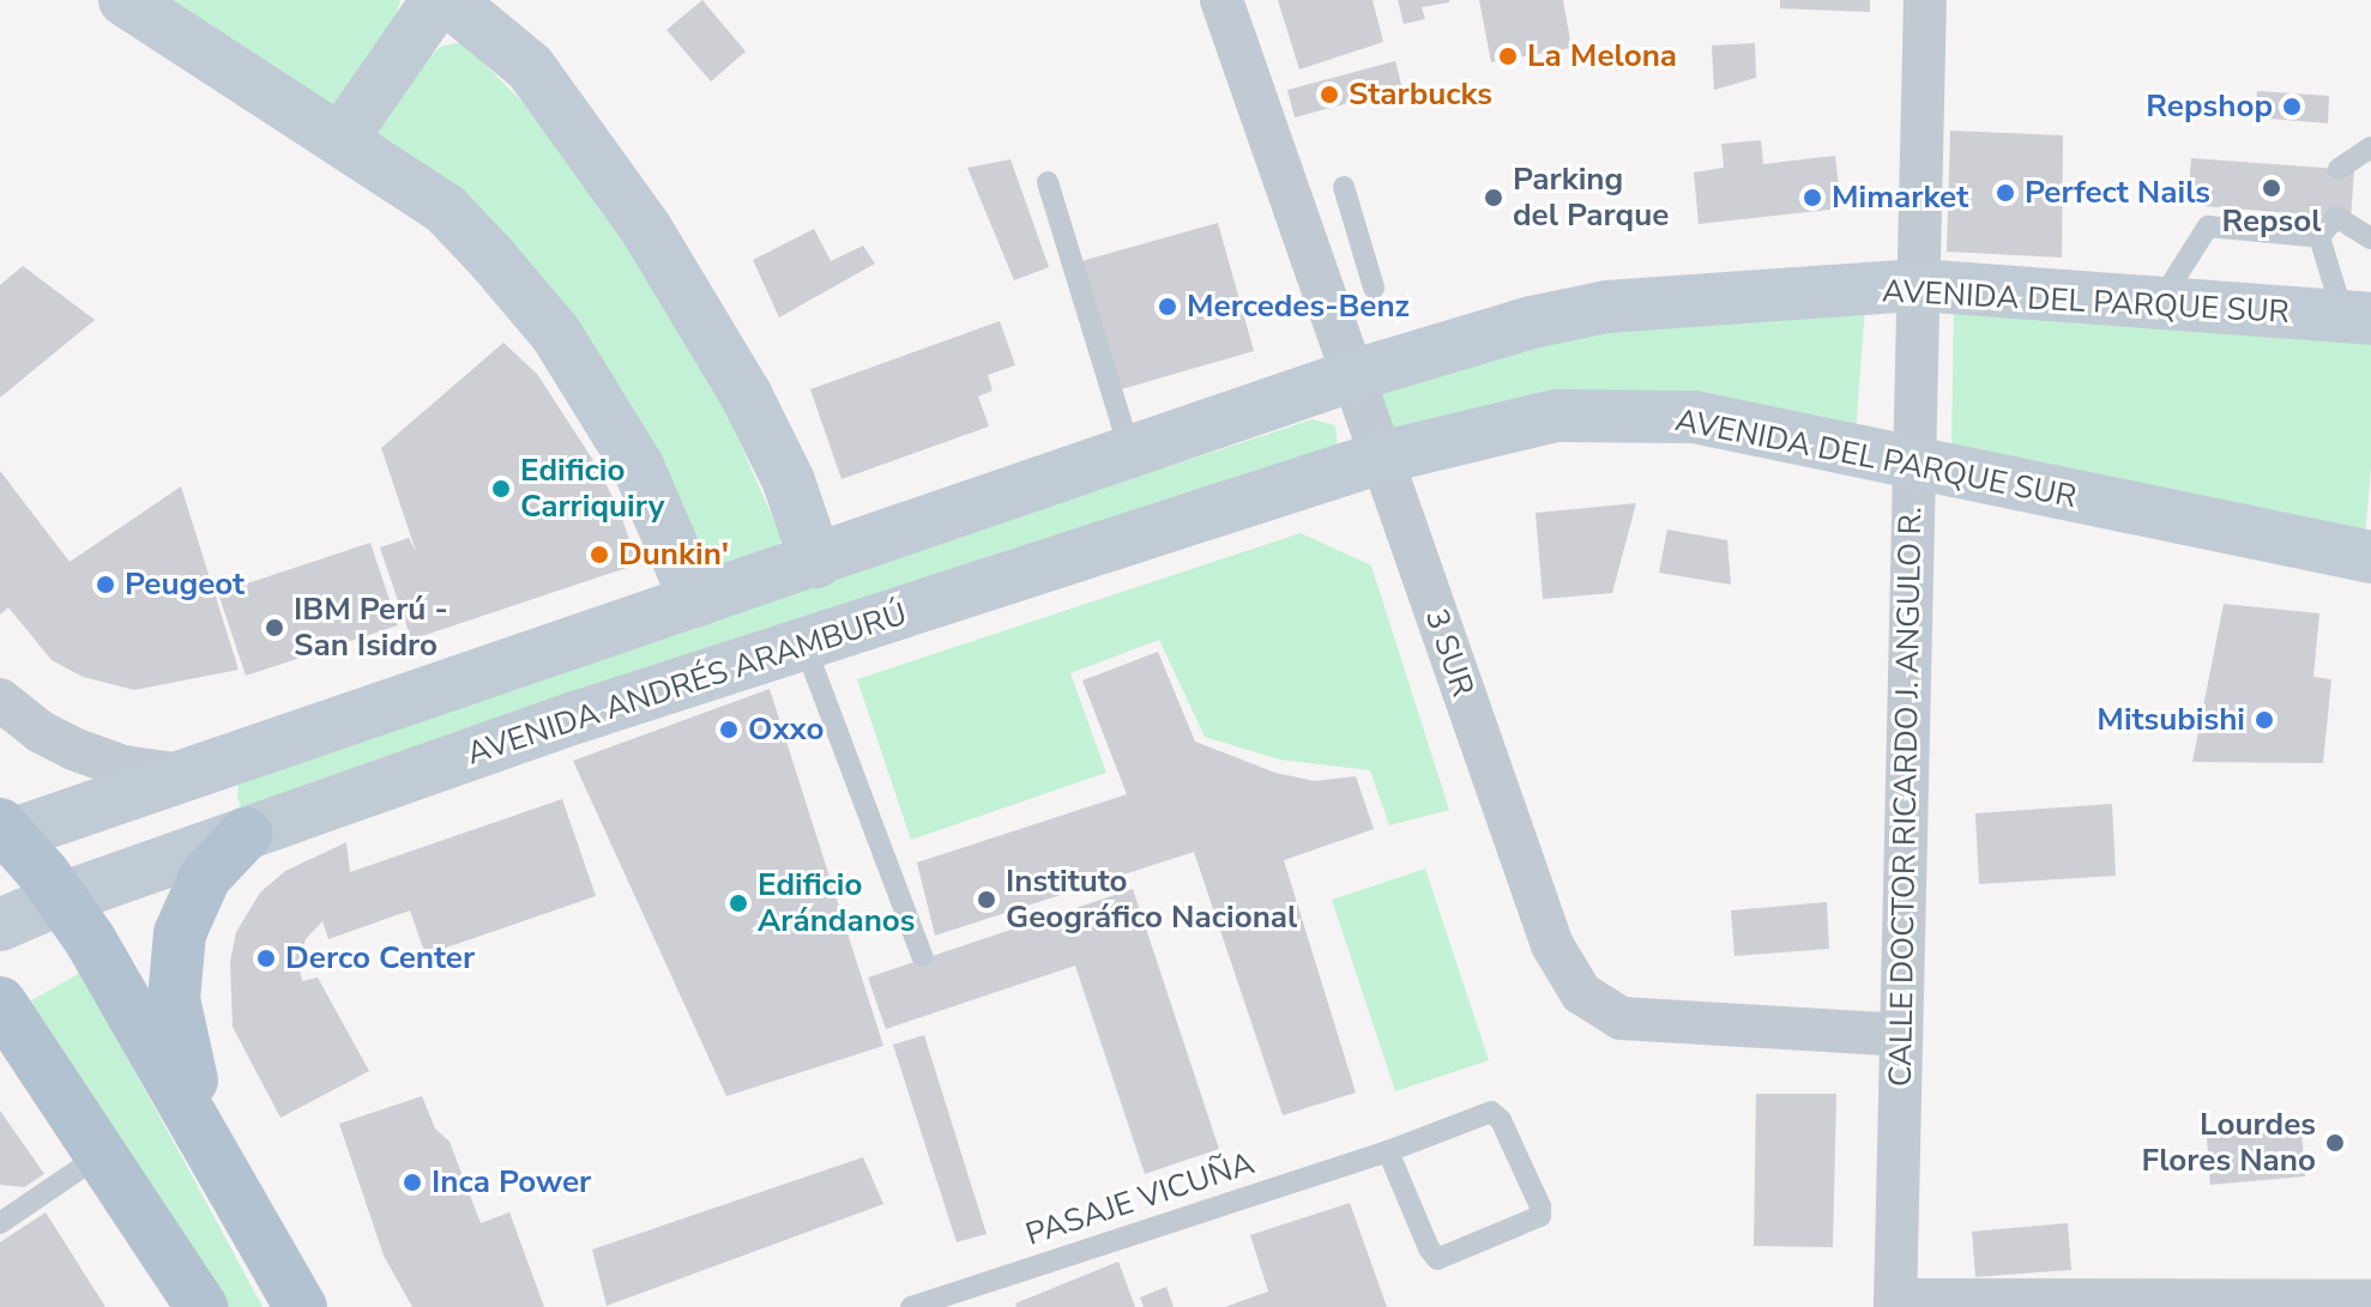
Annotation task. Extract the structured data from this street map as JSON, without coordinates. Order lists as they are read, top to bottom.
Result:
{
  "streets": {
    "main road": ["AVENIDA DEL PARQUE SUR", "AVENIDA ANDRÉS ARAMBURÚ"],
    "street": ["3 SUR", "CALLE DOCTOR RICARDO J. ANGULO R."],
    "lane": ["PASAJE VICUÑA"]
  },
  "crossings": [
    ["AVENIDA DEL PARQUE SUR", "3 SUR"],
    ["AVENIDA DEL PARQUE SUR", "AVENIDA ANDRÉS ARAMBURÚ"],
    ["AVENIDA DEL PARQUE SUR", "CALLE DOCTOR RICARDO J. ANGULO R."],
    ["3 SUR", "AVENIDA ANDRÉS ARAMBURÚ"],
    ["3 SUR", "CALLE DOCTOR RICARDO J. ANGULO R."]
  ],
  "places": [
    "La Melona",
    "Starbucks",
    "Repshop",
    "Repsol",
    "Perfect Nails",
    "Parking del Parque",
    "Mimarket",
    "Mercedes-Benz",
    "Edificio Carriquiry",
    "Dunkin'",
    "Peugeot",
    "IBM Perú - San Isidro",
    "Mitsubishi",
    "Oxxo",
    "Instituto Geográfico Nacional",
    "Edificio Arándanos",
    "Derco Center",
    "Lourdes Flores Nano",
    "Inca Power"
  ]
}
